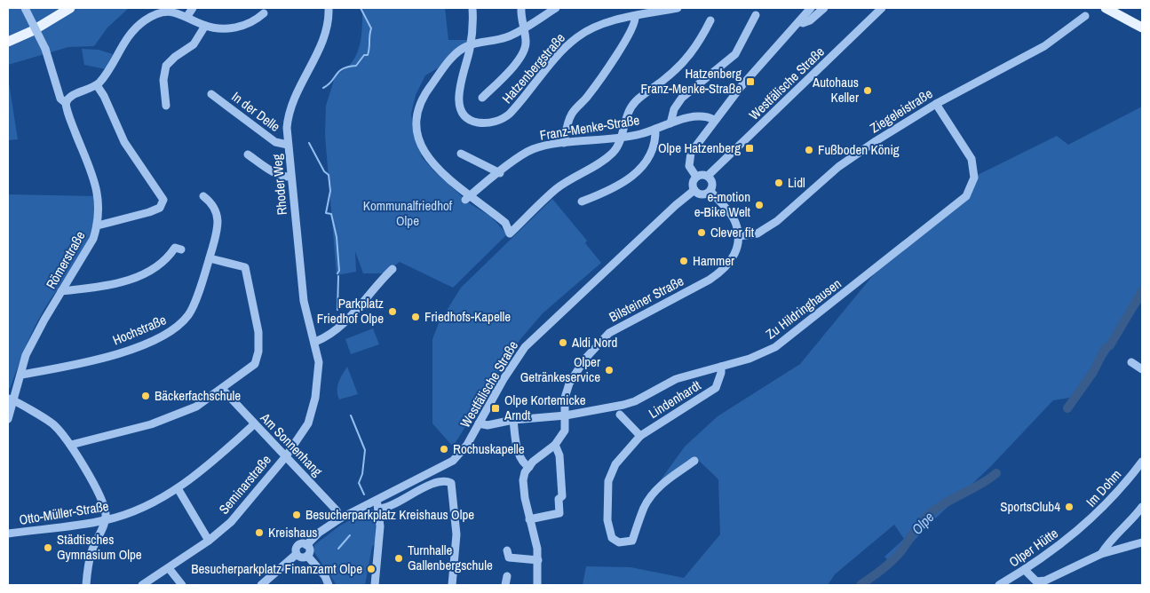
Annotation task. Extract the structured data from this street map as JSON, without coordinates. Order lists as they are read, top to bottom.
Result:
{
  "streets": {
    "street": [
      "Hatzenbergstraße",
      "Westfälische Straße",
      "Ziegeleistraße",
      "In der Delle",
      "Franz-Menke-Straße",
      "Rhoder Weg",
      "Römerstraße",
      "Bilsteiner Straße",
      "Zu Hildringhausen",
      "Hochstraße",
      "Lindenhardt",
      "Am Sonnenhang",
      "Seminarstraße",
      "Im Dohm",
      "Otto-Müller-Straße",
      "Olper Hütte"
    ]
  },
  "crossings": [
    ["Westfälische Straße", "Zu Hildringhausen"],
    ["Westfälische Straße", "Am Sonnenhang"],
    ["Ziegeleistraße", "Bilsteiner Straße"],
    ["Ziegeleistraße", "Zu Hildringhausen"],
    ["In der Delle", "Rhoder Weg"],
    ["Rhoder Weg", "Seminarstraße"],
    ["Römerstraße", "Hochstraße"],
    ["Bilsteiner Straße", "Zu Hildringhausen"],
    ["Zu Hildringhausen", "Lindenhardt"],
    ["Am Sonnenhang", "Seminarstraße"],
    ["Am Sonnenhang", "Otto-Müller-Straße"],
    ["Im Dohm", "Olper Hütte"]
  ],
  "water": ["Olpe"],
  "parks": ["Kommunalfriedhof Olpe"],
  "places": {
    "transit": ["Hatzenberg Franz-Menke-Straße", "Olpe Hatzenberg", "Olpe Kortemicke Arndt"],
    "other": [
      "Autohaus Keller",
      "Fußboden König",
      "Lidl",
      "e-motion e-Bike Welt",
      "Clever fit",
      "Hammer",
      "Parkplatz Friedhof Olpe",
      "Friedhofs-Kapelle",
      "Aldi Nord",
      "Olper Getränkeservice",
      "Bäckerfachschule",
      "Rochuskapelle",
      "SportsClub4",
      "Besucherparkplatz Kreishaus Olpe",
      "Kreishaus",
      "Städtisches Gymnasium Olpe",
      "Turnhalle Gallenbergschule",
      "Besucherparkplatz Finanzamt Olpe"
    ]
  }
}
